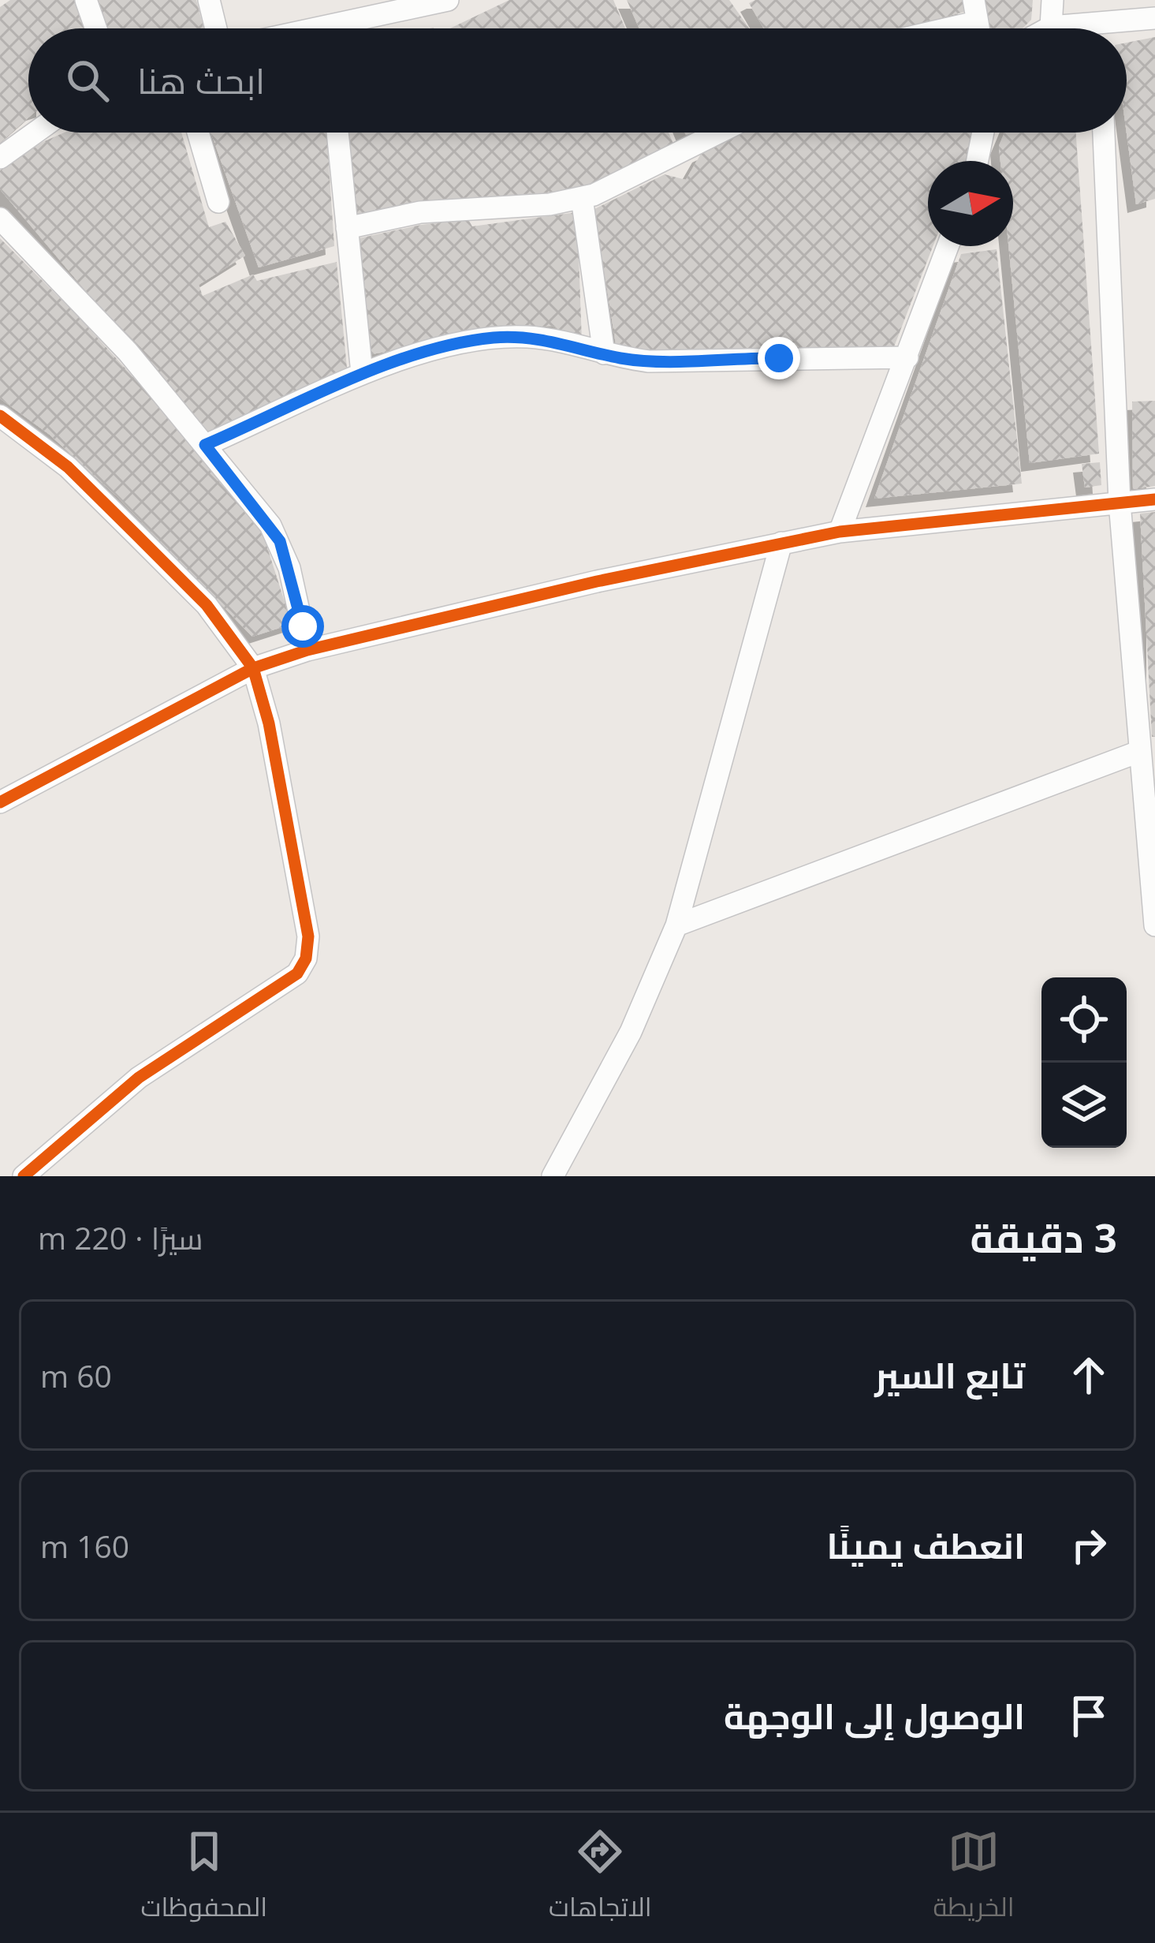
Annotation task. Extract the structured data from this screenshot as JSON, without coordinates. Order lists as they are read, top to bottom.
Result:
{
  "north": "right",
  "page": {
    "search": "ابحث هنا",
    "heading": ["3 دقيقة", "سيرًا · 220 m"],
    "list": [
      ["تابع السير", "60 m"],
      ["انعطف يمينًا", "160 m"],
      "الوصول إلى الوجهة"
    ],
    "nav": ["الخريطة", "الاتجاهات", "المحفوظات"]
  }
}
